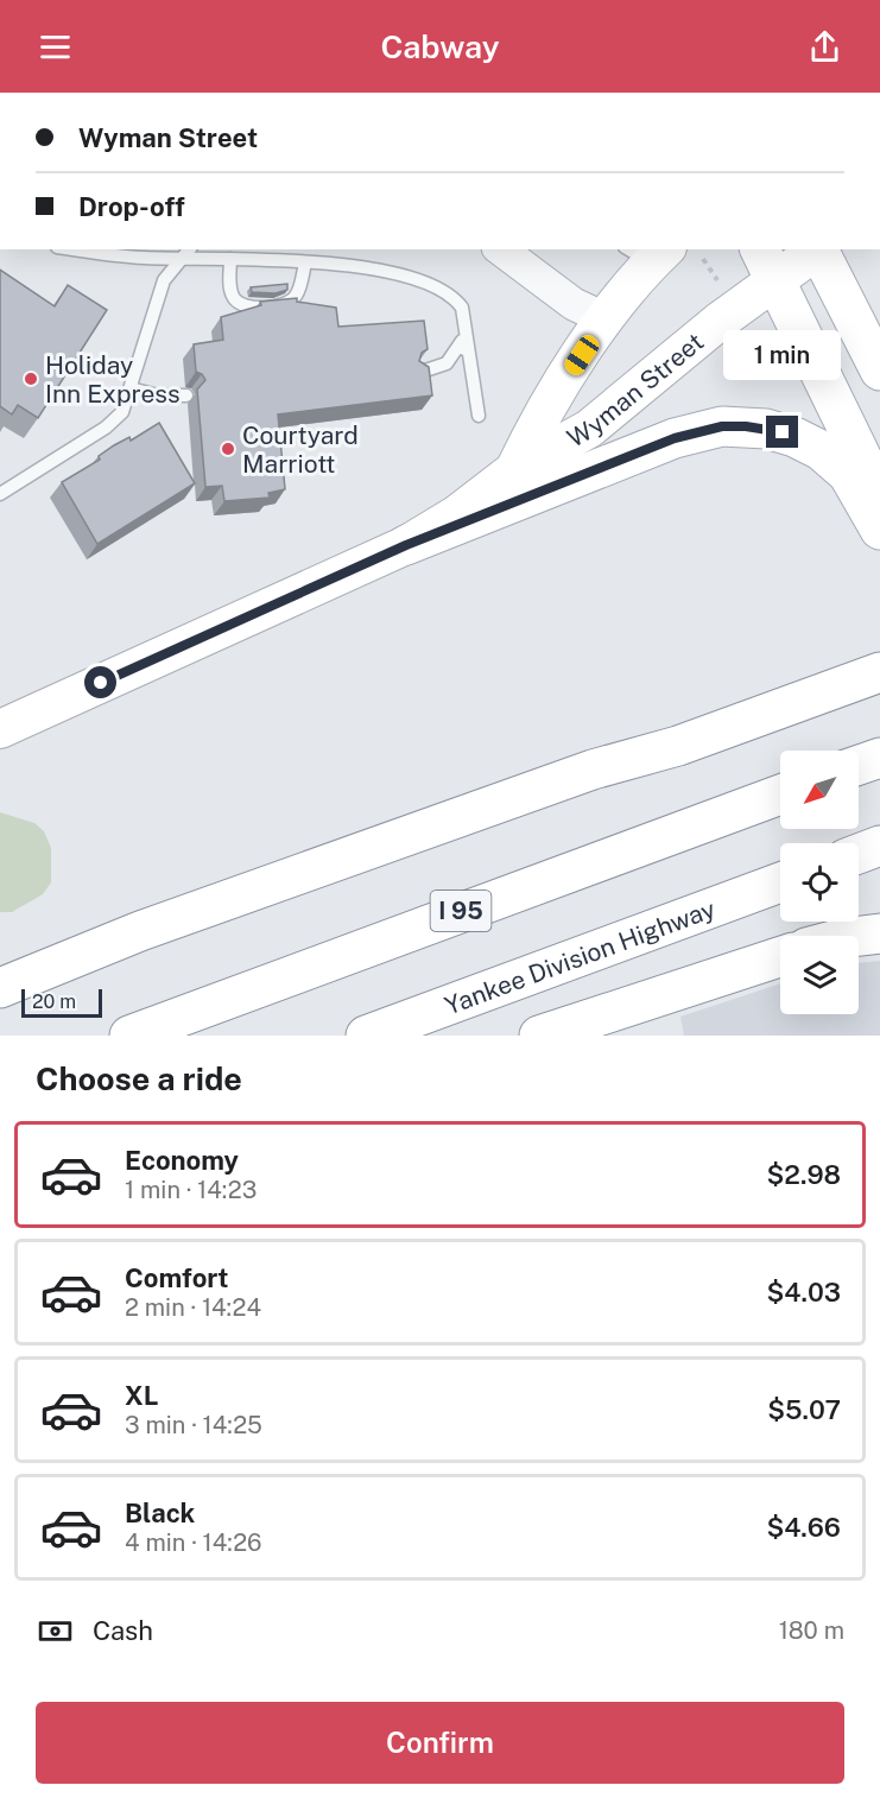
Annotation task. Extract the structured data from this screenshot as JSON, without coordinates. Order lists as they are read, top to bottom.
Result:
{
  "streets": {
    "main road": ["Wyman Street", "I 95", "Yankee Division Highway"]
  },
  "places": ["Holiday Inn Express", "Courtyard Marriott"],
  "scale_bar": "20 m",
  "north": "bottom left",
  "page": {
    "header": "Cabway",
    "banner": ["Wyman Street", "Drop-off"],
    "bubble": "1 min",
    "scale": "20 m",
    "heading": "Choose a ride",
    "list": [
      {
        "name": "Economy",
        "note": "1 min · 14:23",
        "value": "$2.98"
      },
      {
        "name": "Comfort",
        "note": "2 min · 14:24",
        "value": "$4.03"
      },
      {
        "name": "XL",
        "note": "3 min · 14:25",
        "value": "$5.07"
      },
      {
        "name": "Black",
        "note": "4 min · 14:26",
        "value": "$4.66"
      }
    ],
    "pay": ["Cash", "180 m"],
    "buttons": "Confirm"
  }
}
